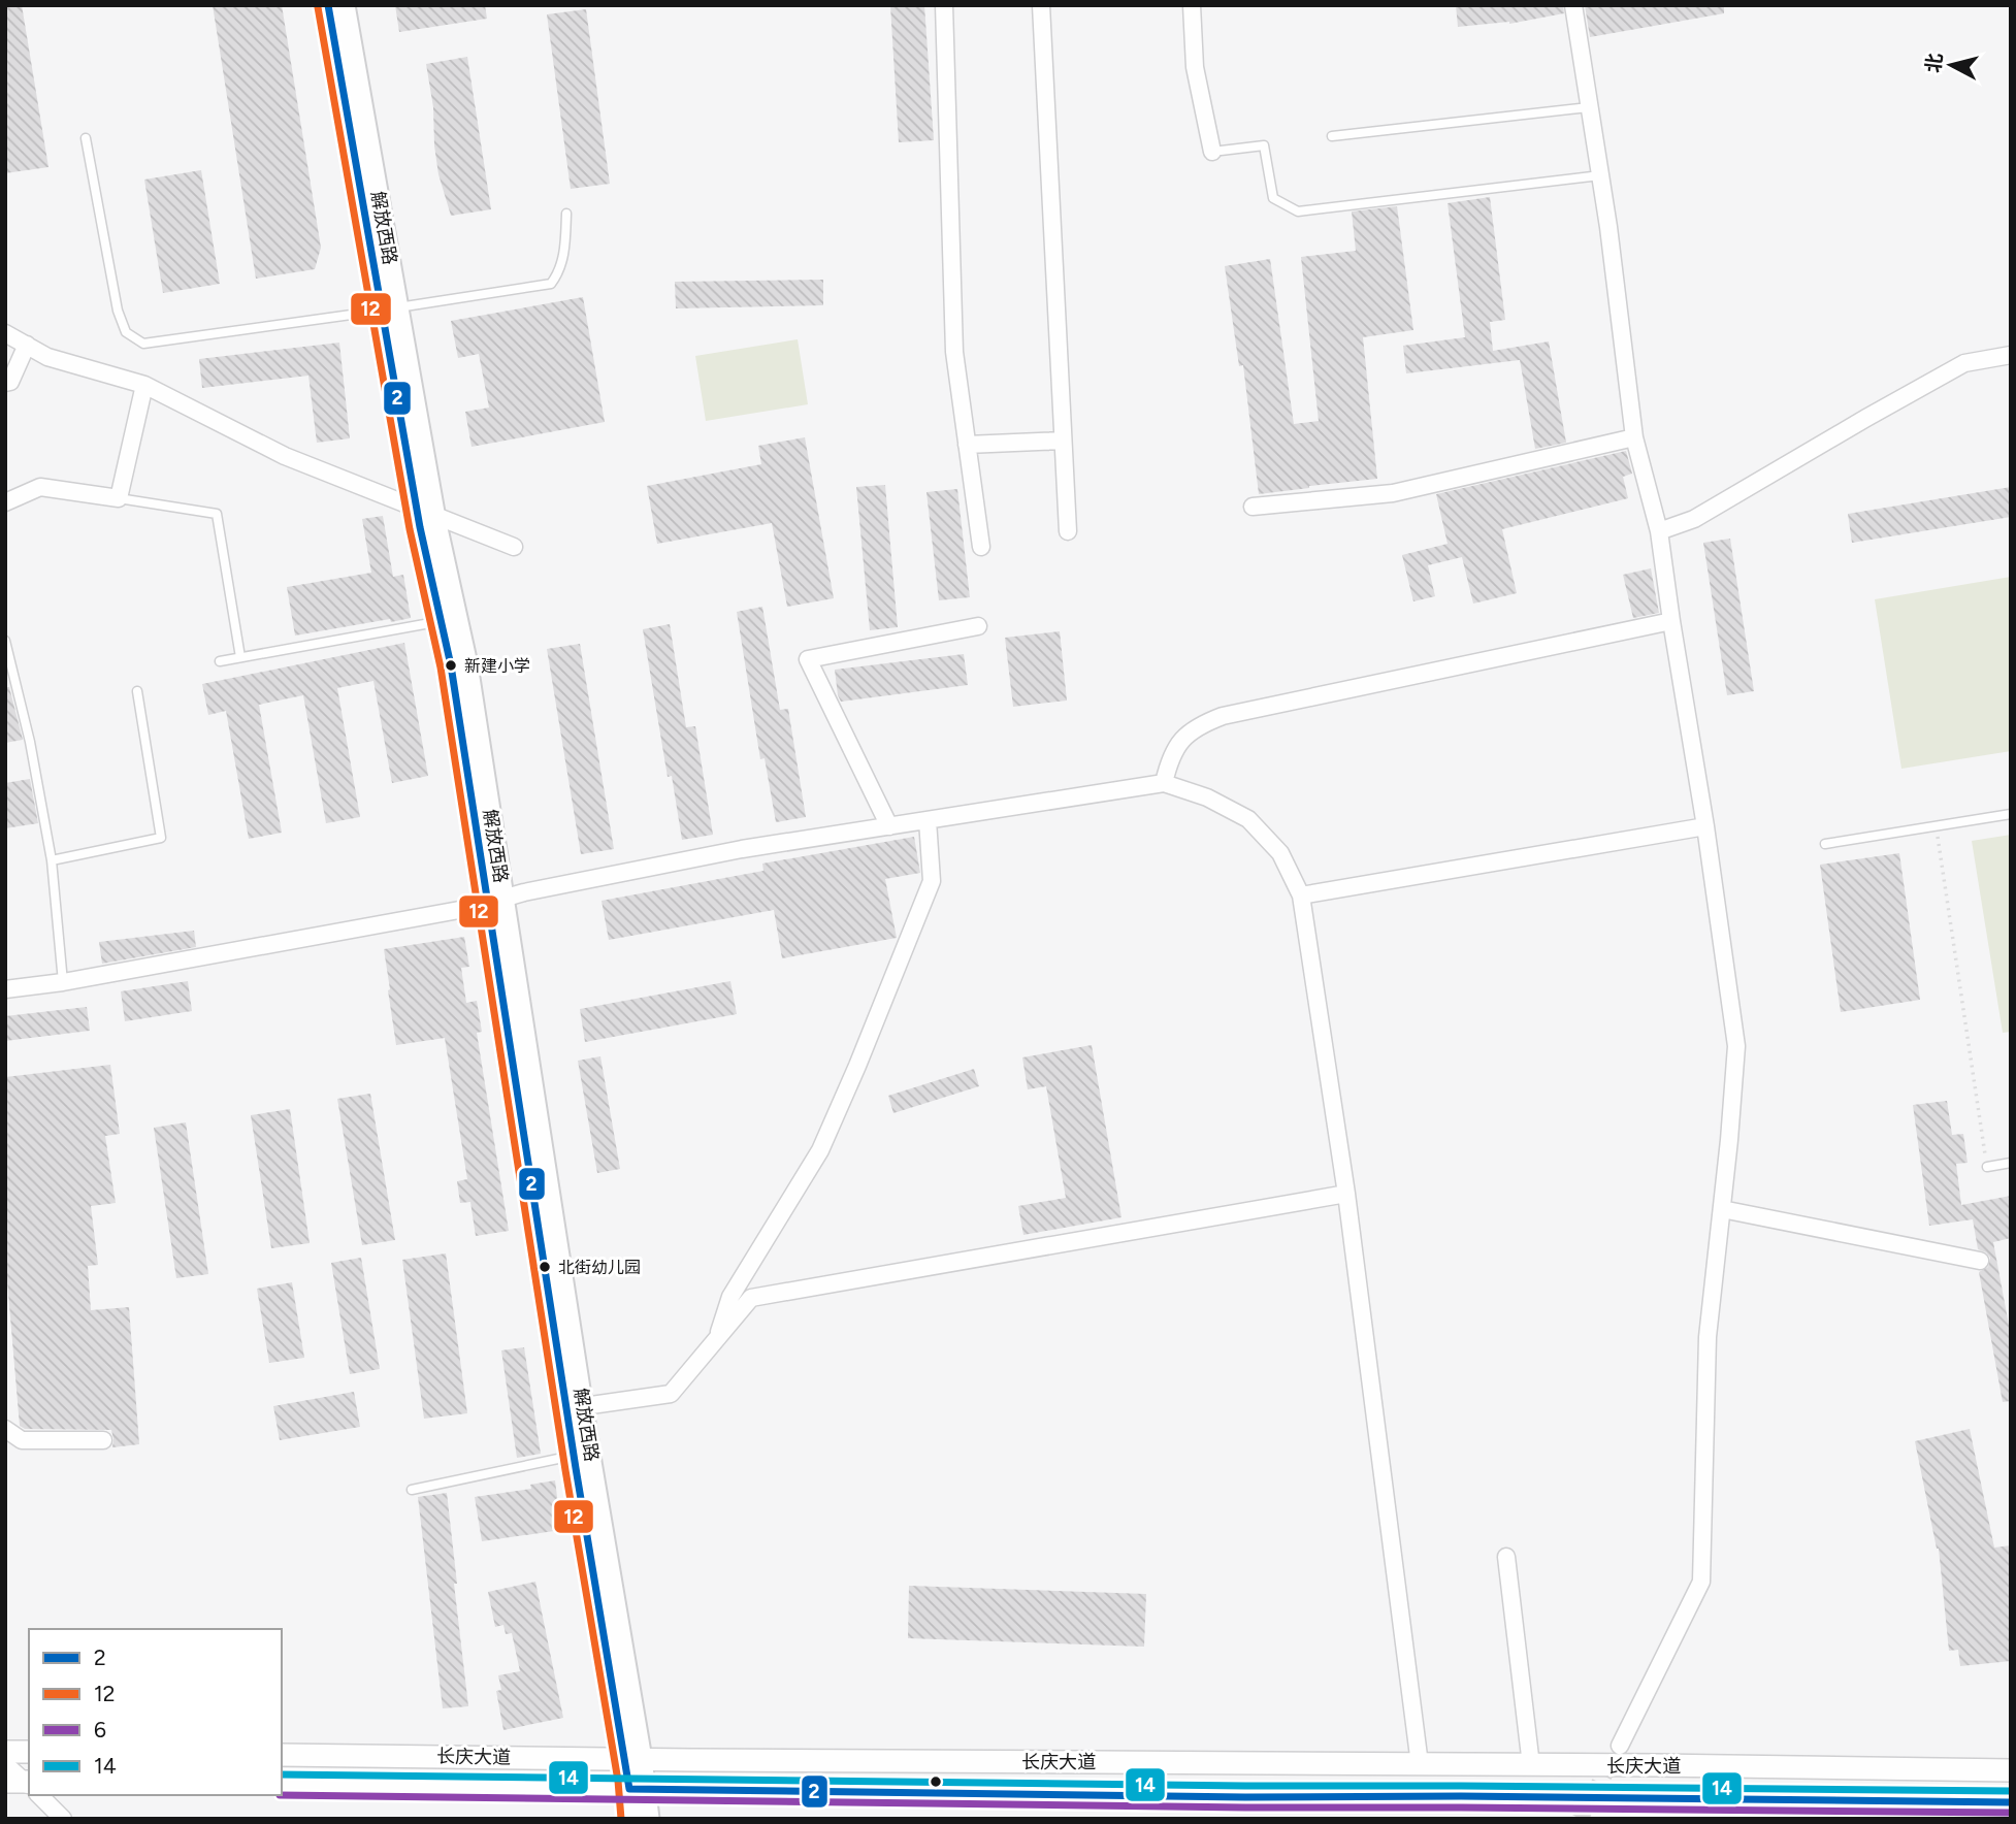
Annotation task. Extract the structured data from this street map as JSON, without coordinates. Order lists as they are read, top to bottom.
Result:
{
  "streets": {
    "main road": ["长庆大道"],
    "street": ["解放西路"]
  },
  "crossings": [
    ["解放西路", "长庆大道"]
  ],
  "places": ["新建小学", "北街幼儿园"],
  "lines": [
    "transit line 2",
    "transit line 12",
    "transit line 14",
    "transit line 6"
  ],
  "legend": [
    "2",
    "12",
    "6",
    "14"
  ],
  "north": "left"
}
